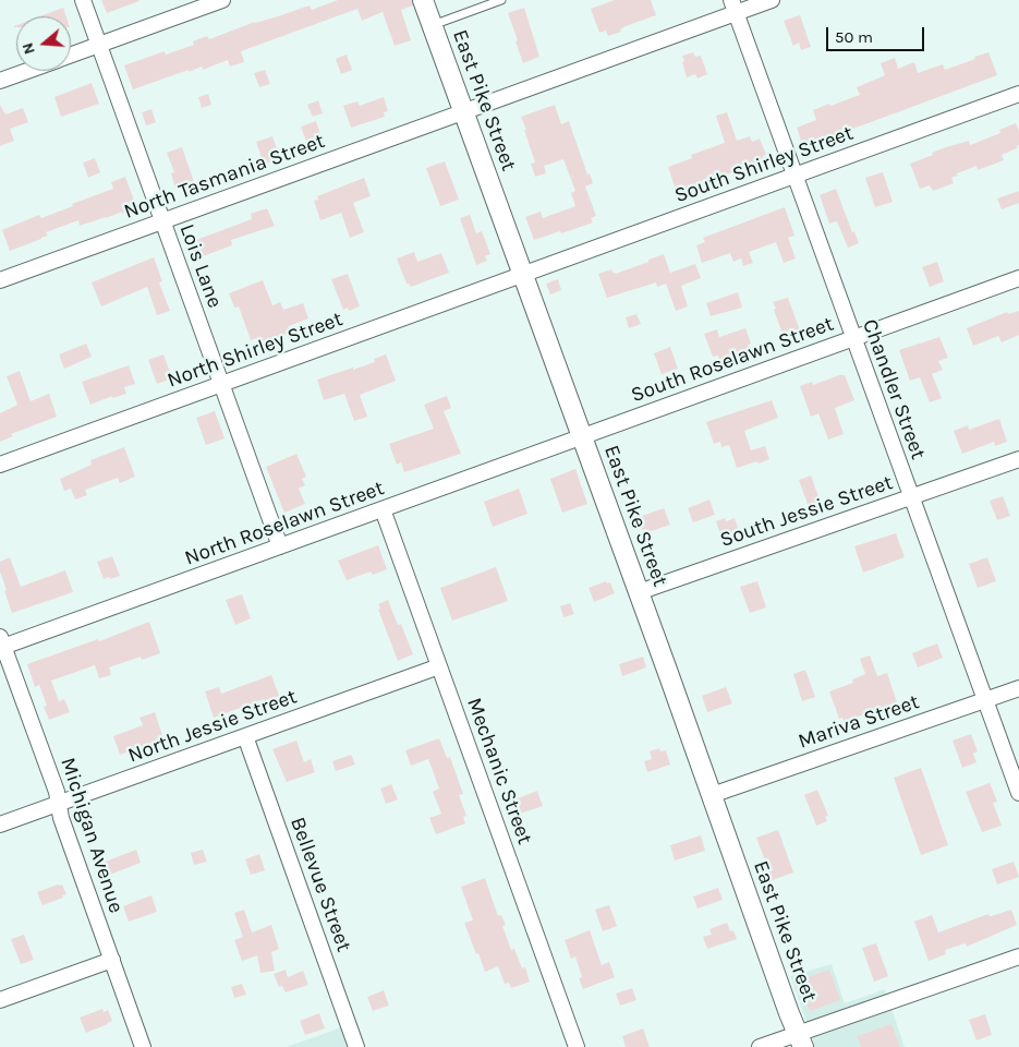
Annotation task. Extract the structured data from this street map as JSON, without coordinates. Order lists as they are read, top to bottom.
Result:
{
  "streets": {
    "street": [
      "East Pike Street",
      "South Shirley Street",
      "North Tasmania Street",
      "Lois Lane",
      "North Shirley Street",
      "South Roselawn Street",
      "Chandler Street",
      "South Jessie Street",
      "North Roselawn Street",
      "Mariva Street",
      "North Jessie Street",
      "Mechanic Street",
      "Michigan Avenue",
      "Bellevue Street"
    ]
  },
  "crossings": [
    ["East Pike Street", "South Shirley Street"],
    ["East Pike Street", "North Tasmania Street"],
    ["East Pike Street", "North Shirley Street"],
    ["East Pike Street", "South Roselawn Street"],
    ["East Pike Street", "South Jessie Street"],
    ["East Pike Street", "North Roselawn Street"],
    ["East Pike Street", "Mariva Street"],
    ["South Shirley Street", "North Shirley Street"],
    ["South Shirley Street", "Chandler Street"],
    ["North Tasmania Street", "Lois Lane"],
    ["North Tasmania Street", "Chandler Street"],
    ["Lois Lane", "North Shirley Street"],
    ["Lois Lane", "North Roselawn Street"],
    ["South Roselawn Street", "Chandler Street"],
    ["South Roselawn Street", "North Roselawn Street"],
    ["Chandler Street", "South Jessie Street"],
    ["Chandler Street", "Mariva Street"],
    ["North Roselawn Street", "Mechanic Street"],
    ["North Roselawn Street", "Michigan Avenue"],
    ["North Jessie Street", "Mechanic Street"],
    ["North Jessie Street", "Michigan Avenue"],
    ["North Jessie Street", "Bellevue Street"]
  ],
  "scale_bar": "50 m",
  "north": "left"
}
